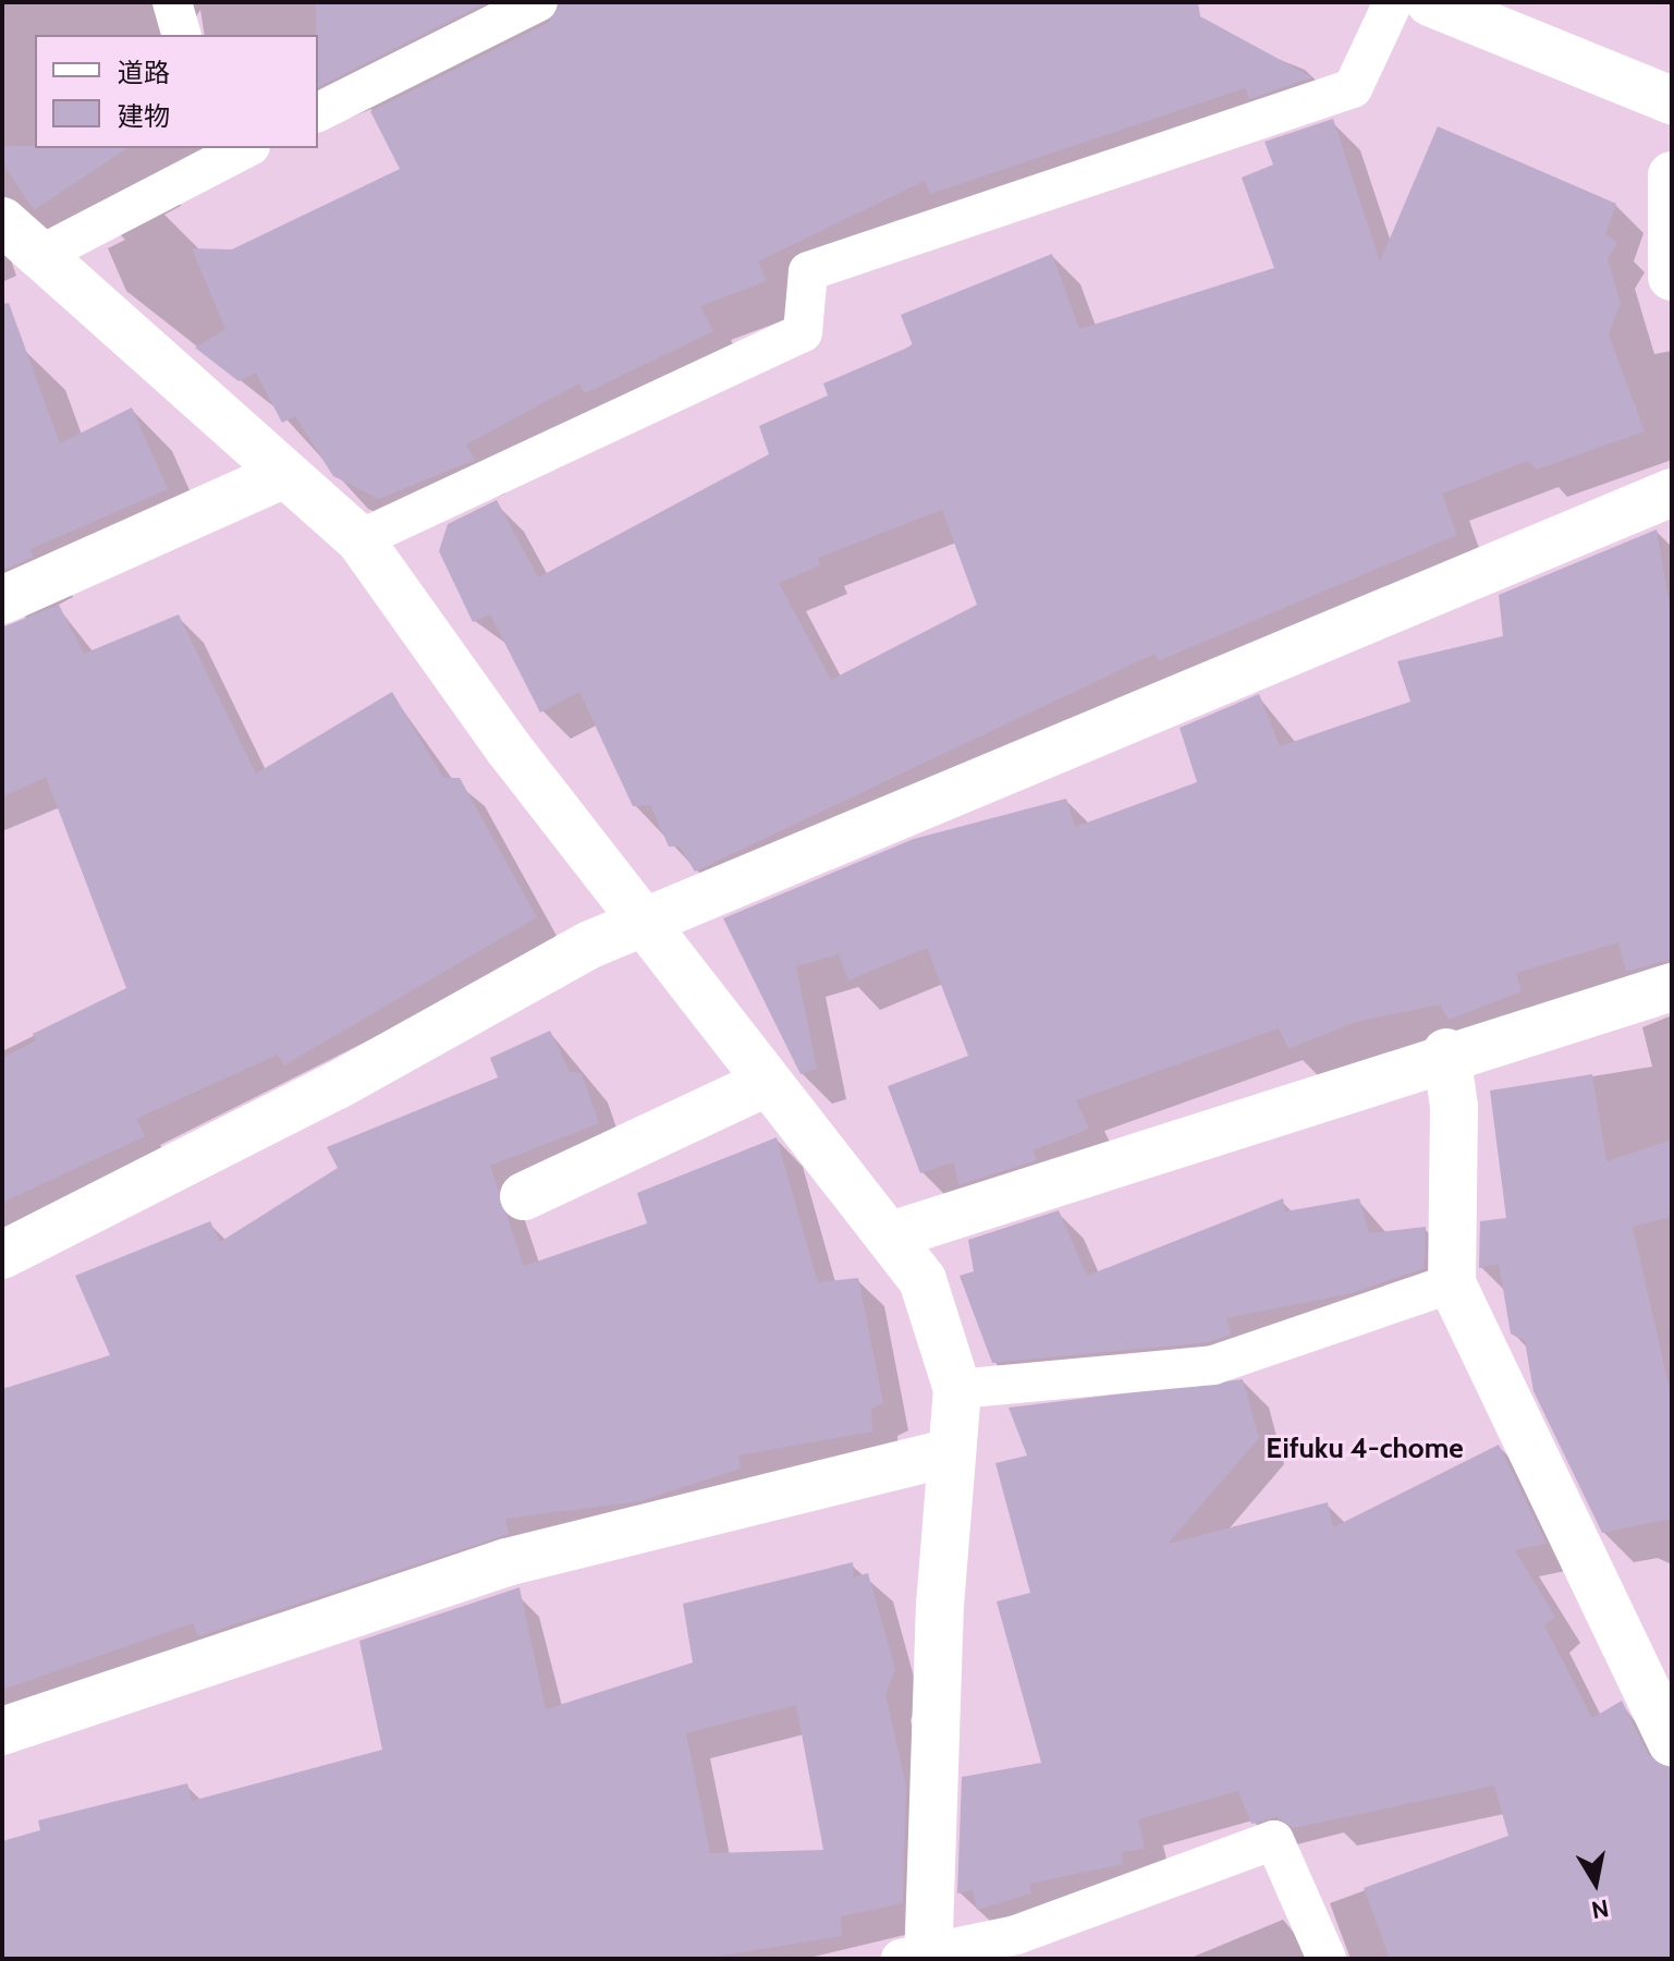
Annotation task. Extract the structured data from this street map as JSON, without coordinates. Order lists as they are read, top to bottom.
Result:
{
  "districts": ["Eifuku 4-chome"],
  "legend": ["道路", "建物"],
  "north": "bottom"
}
